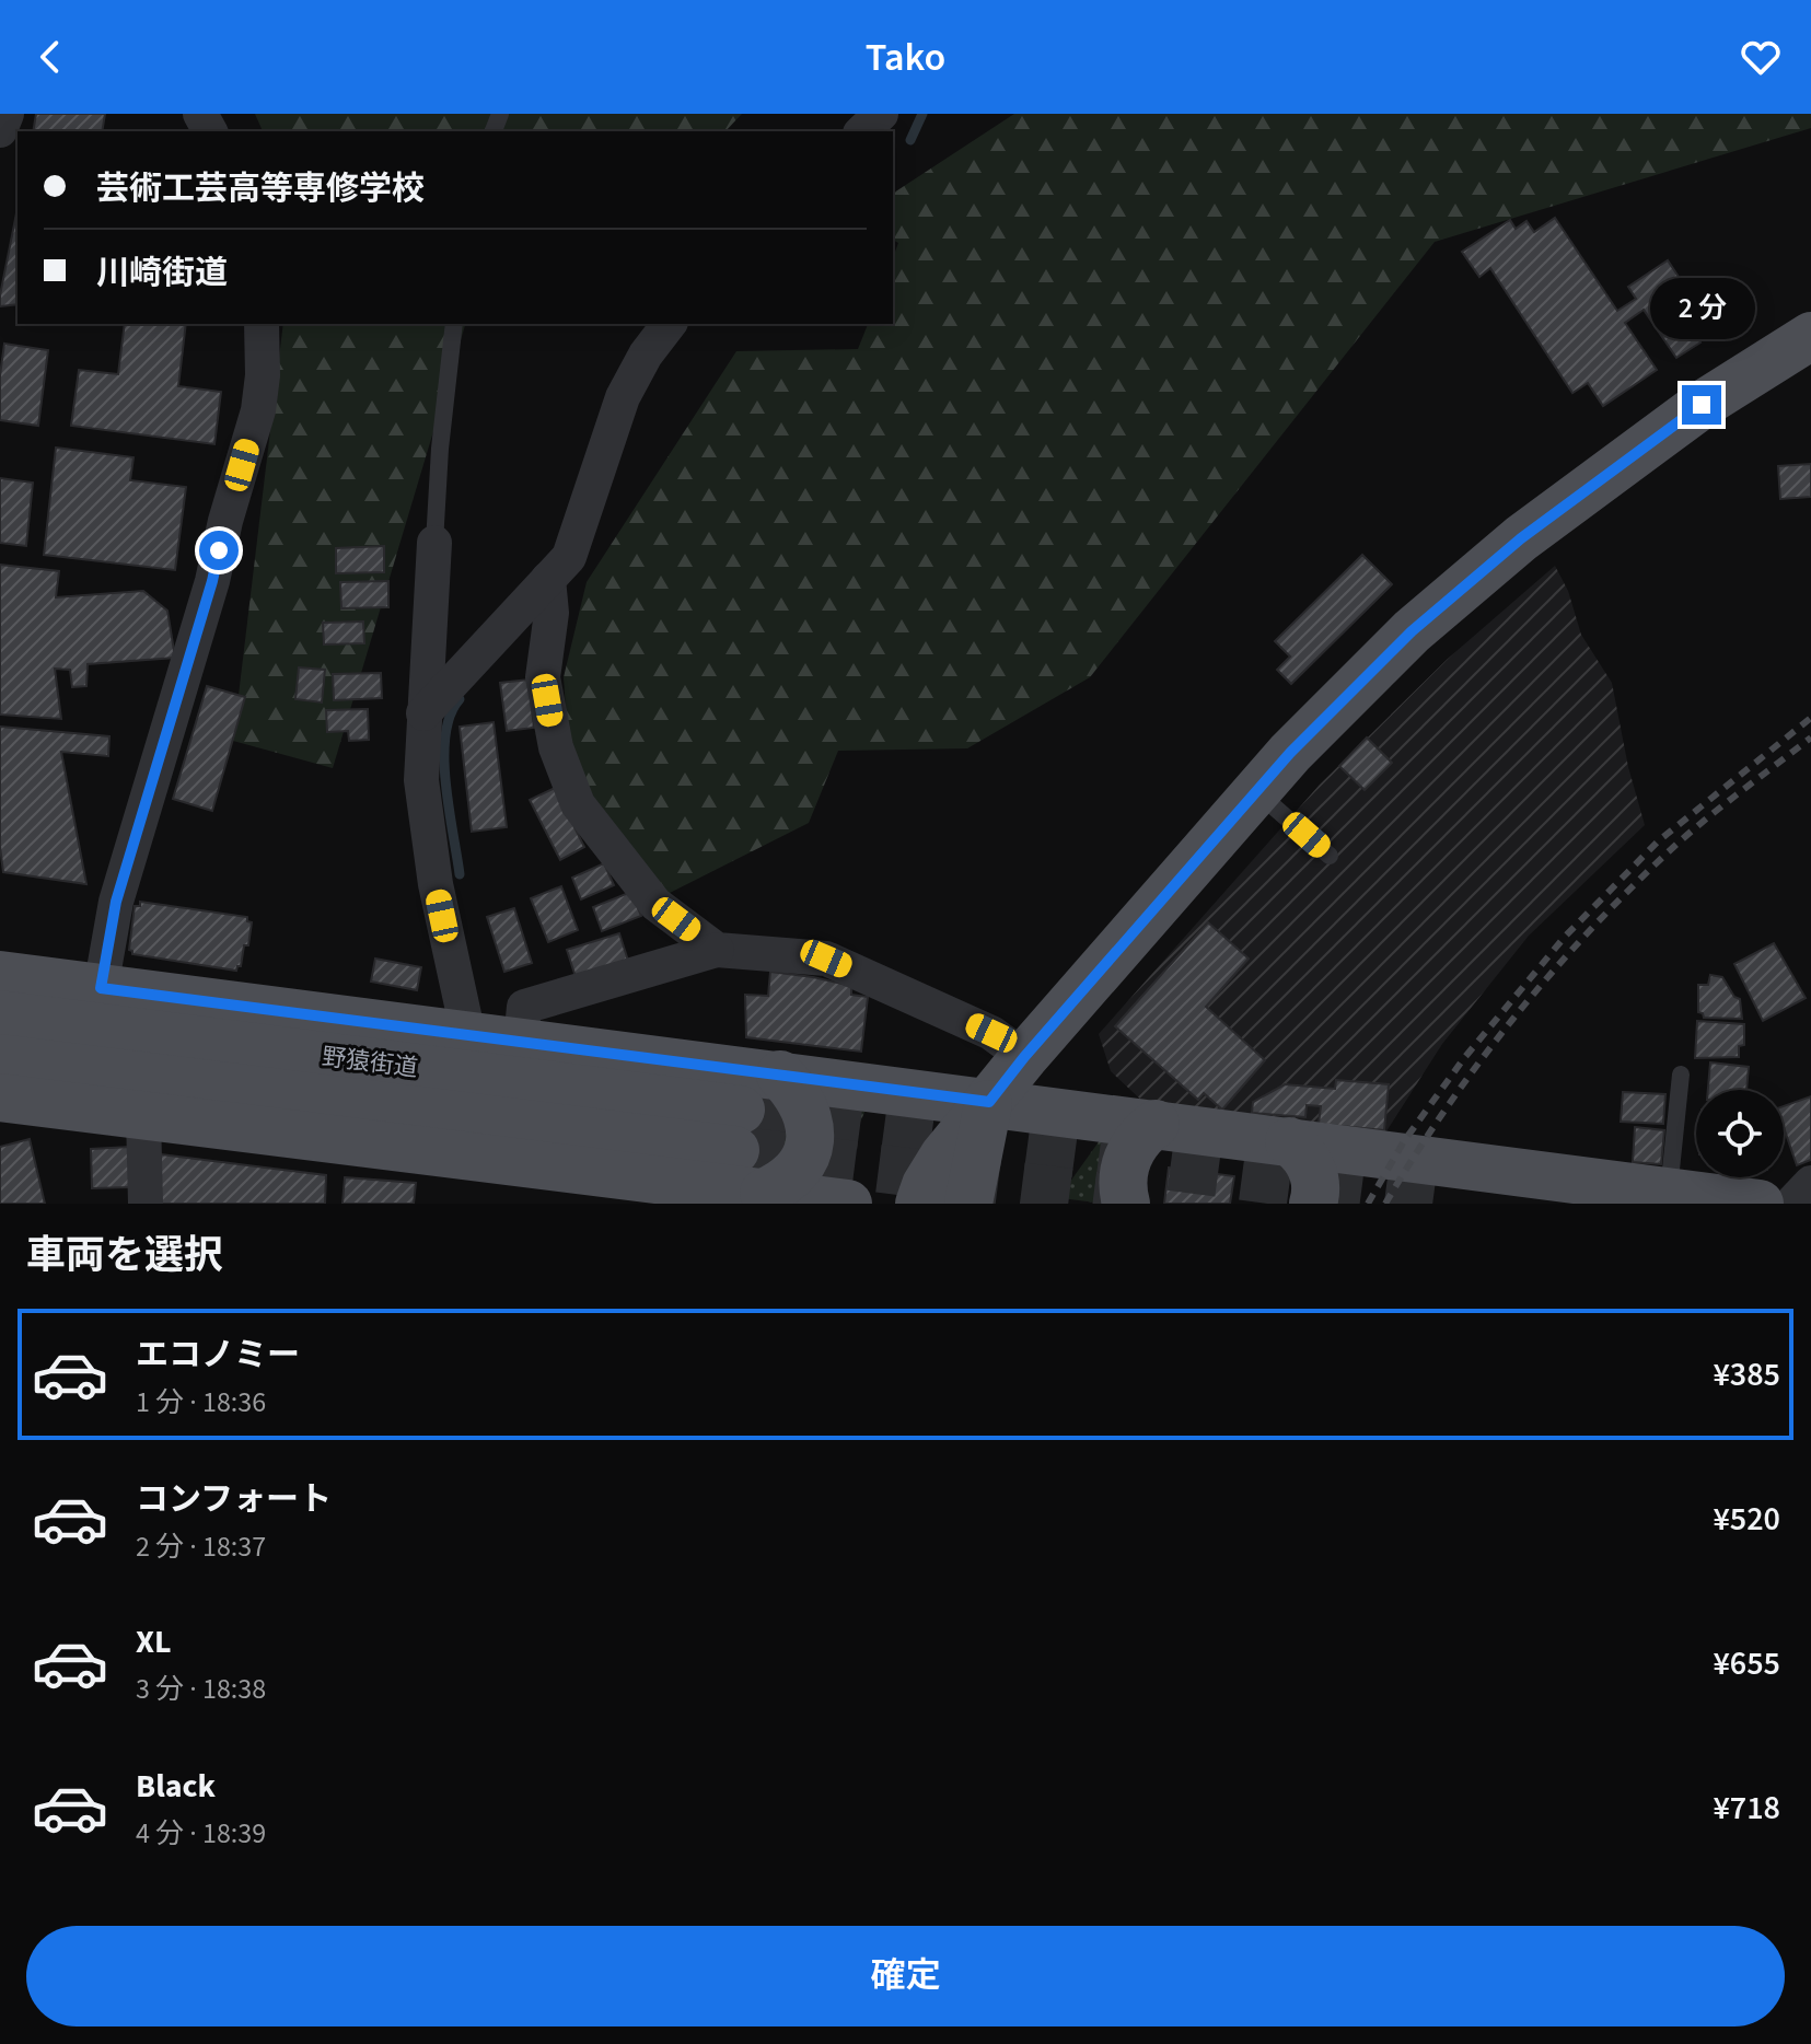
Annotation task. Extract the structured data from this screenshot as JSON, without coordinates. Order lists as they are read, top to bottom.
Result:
{
  "streets": {
    "main road": ["野猿街道"]
  },
  "page": {
    "header": "Tako",
    "banner": ["芸術工芸高等専修学校", "川崎街道"],
    "bubble": "2 分",
    "heading": "車両を選択",
    "list": [
      {
        "name": "エコノミー",
        "note": "1 分 · 18:36",
        "value": "¥385"
      },
      {
        "name": "コンフォート",
        "note": "2 分 · 18:37",
        "value": "¥520"
      },
      {
        "name": "XL",
        "note": "3 分 · 18:38",
        "value": "¥655"
      },
      {
        "name": "Black",
        "note": "4 分 · 18:39",
        "value": "¥718"
      }
    ],
    "buttons": "確定"
  }
}
